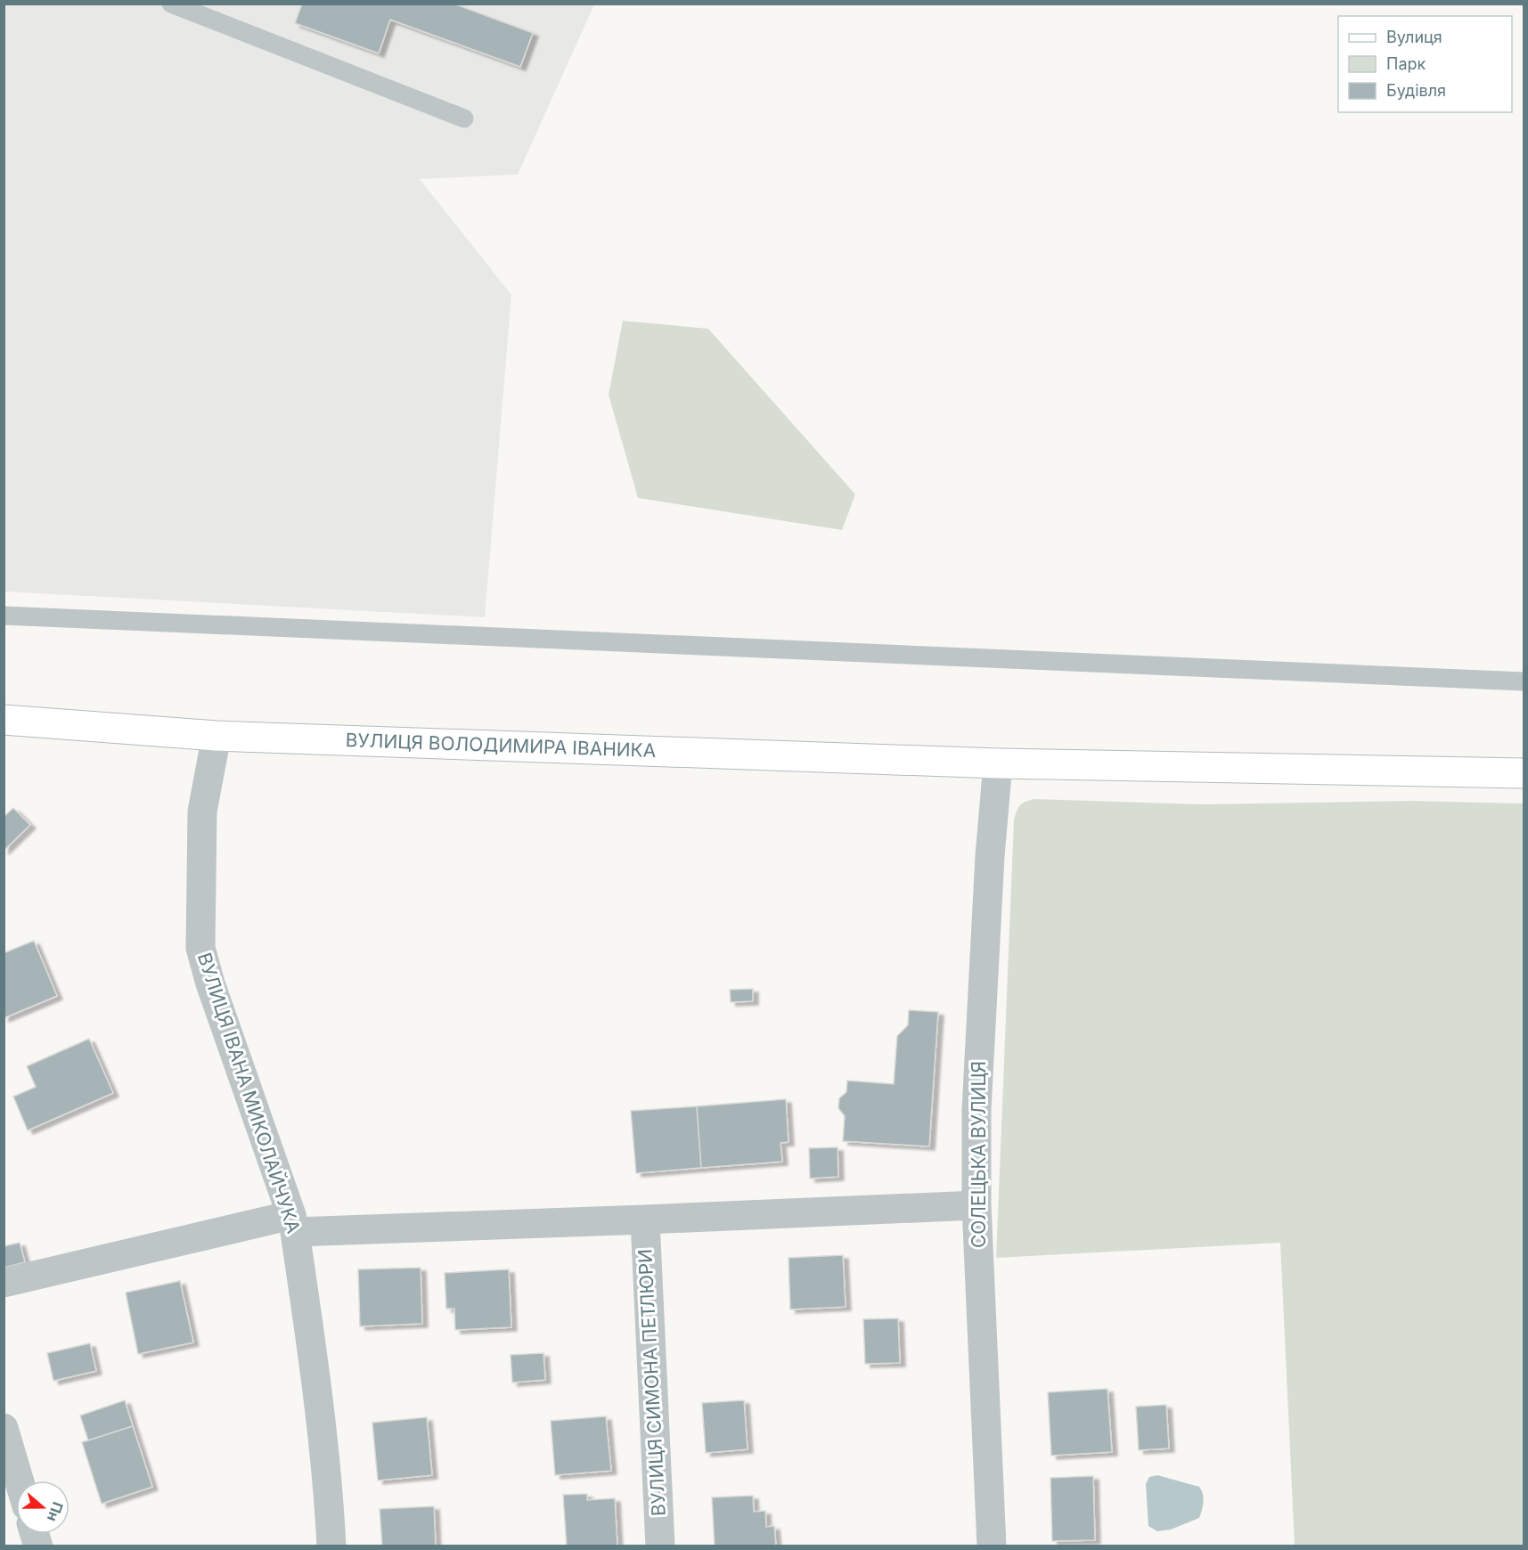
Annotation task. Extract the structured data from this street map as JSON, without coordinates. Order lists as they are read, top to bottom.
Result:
{
  "streets": {
    "main road": ["ВУЛИЦЯ ВОЛОДИМИРА ІВАНИКА"],
    "street": ["ВУЛИЦЯ ІВАНА МИКОЛАЙЧУКА", "СОЛЕЦЬКА ВУЛИЦЯ", "ВУЛИЦЯ СИМОНА ПЕТЛЮРИ"]
  },
  "crossings": [
    ["ВУЛИЦЯ ВОЛОДИМИРА ІВАНИКА", "ВУЛИЦЯ ІВАНА МИКОЛАЙЧУКА"],
    ["ВУЛИЦЯ ВОЛОДИМИРА ІВАНИКА", "СОЛЕЦЬКА ВУЛИЦЯ"]
  ],
  "legend": ["Вулиця", "Парк", "Будівля"],
  "north": "right"
}
